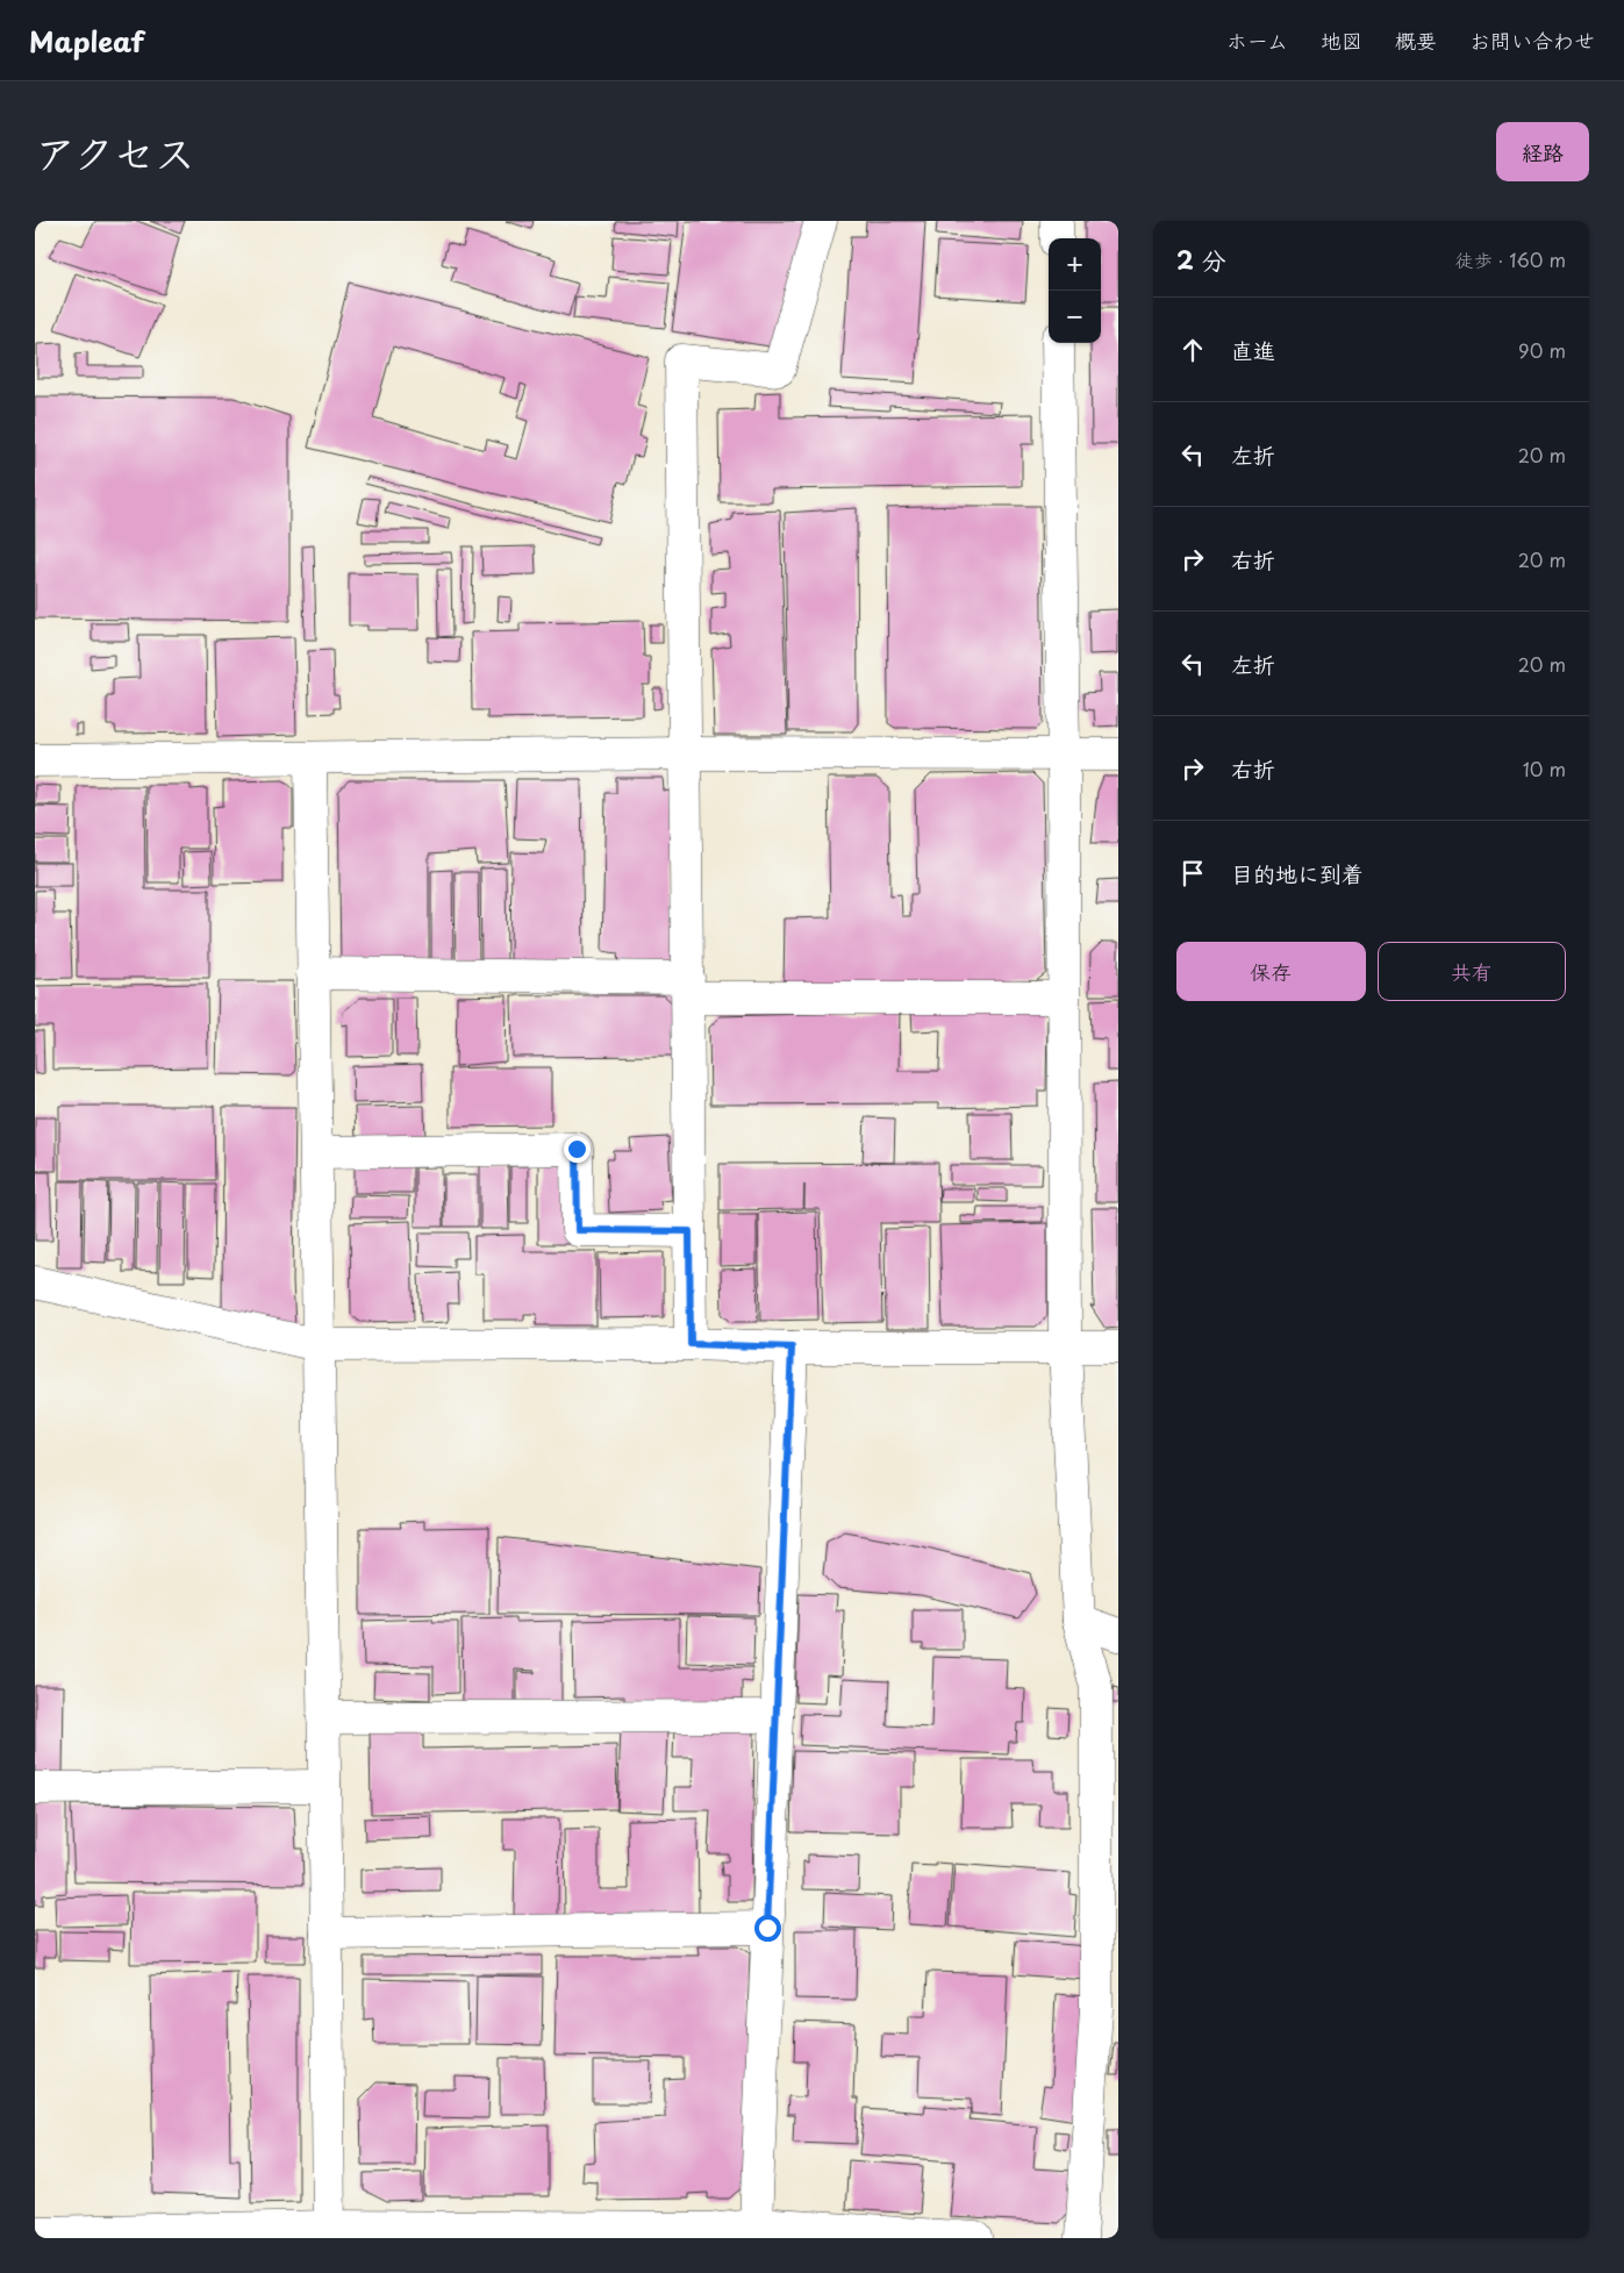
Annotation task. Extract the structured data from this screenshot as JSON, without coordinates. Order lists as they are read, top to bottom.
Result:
{
  "page": {
    "header": "Mapleaf",
    "nav": [
      "ホーム",
      "地図",
      "概要",
      "お問い合わせ"
    ],
    "title": "アクセス",
    "buttons": [
      "経路",
      ["保存", "共有"]
    ],
    "heading": ["2 分", "徒歩 · 160 m"],
    "map_buttons": ["+", "−"],
    "list": [
      ["直進", "90 m"],
      ["左折", "20 m"],
      ["右折", "20 m"],
      ["左折", "20 m"],
      ["右折", "10 m"],
      "目的地に到着"
    ]
  }
}
